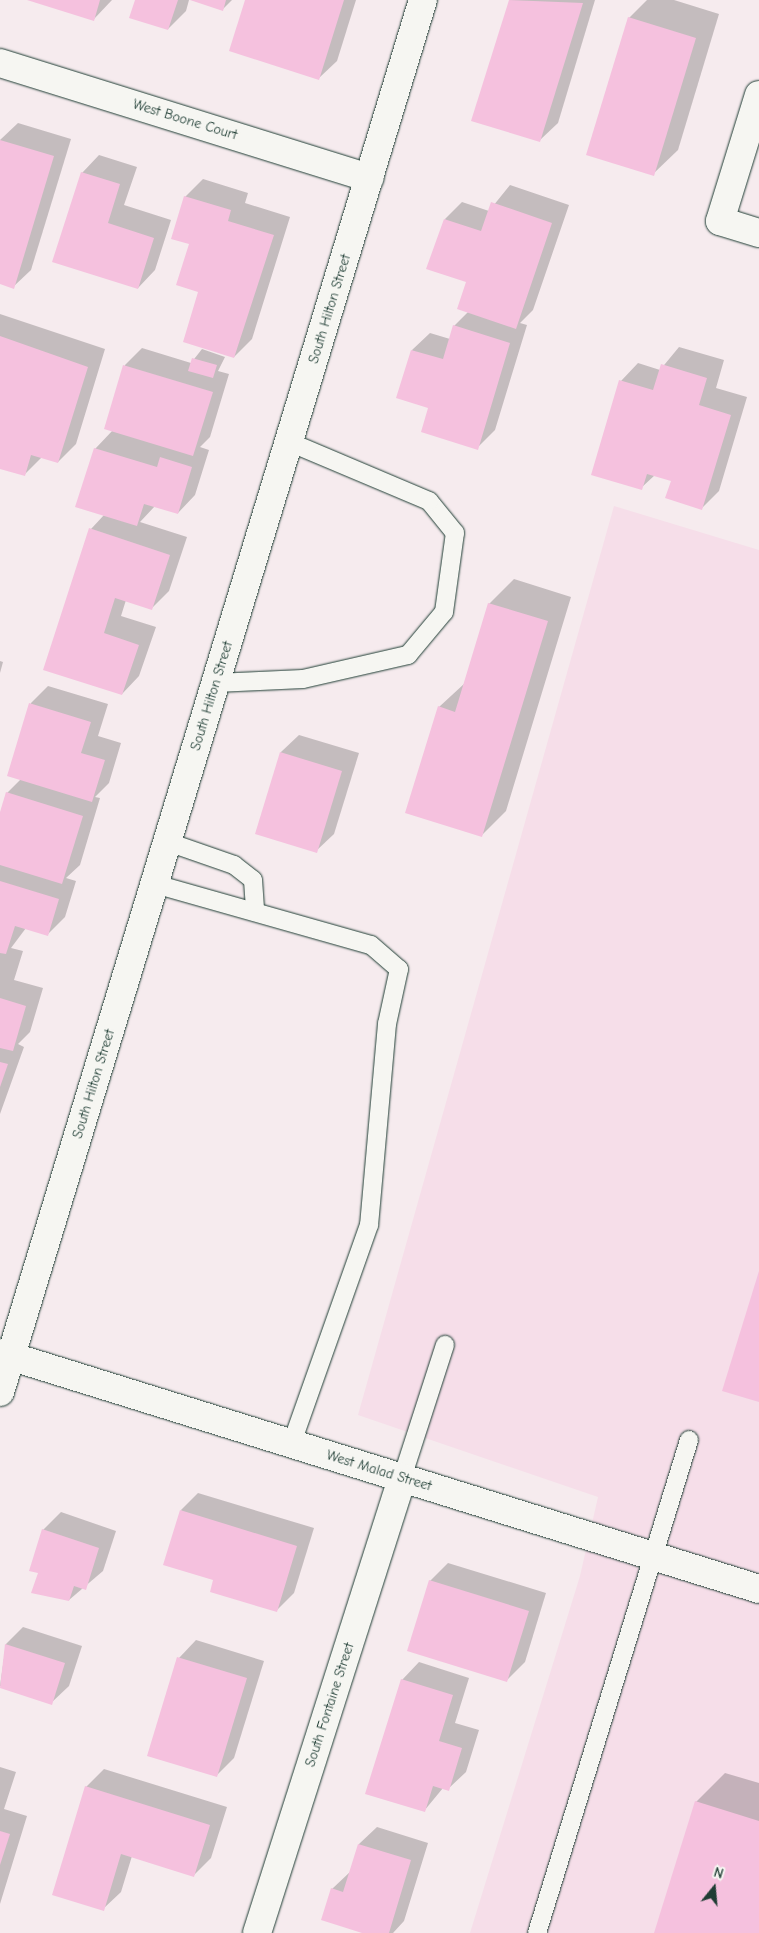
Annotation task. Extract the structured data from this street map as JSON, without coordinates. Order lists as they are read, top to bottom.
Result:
{
  "streets": {
    "street": [
      "West Boone Court",
      "South Hilton Street",
      "West Malad Street",
      "South Fontaine Street"
    ]
  },
  "crossings": [
    ["West Boone Court", "South Hilton Street"],
    ["South Hilton Street", "West Malad Street"],
    ["West Malad Street", "South Fontaine Street"]
  ],
  "north": "top"
}
